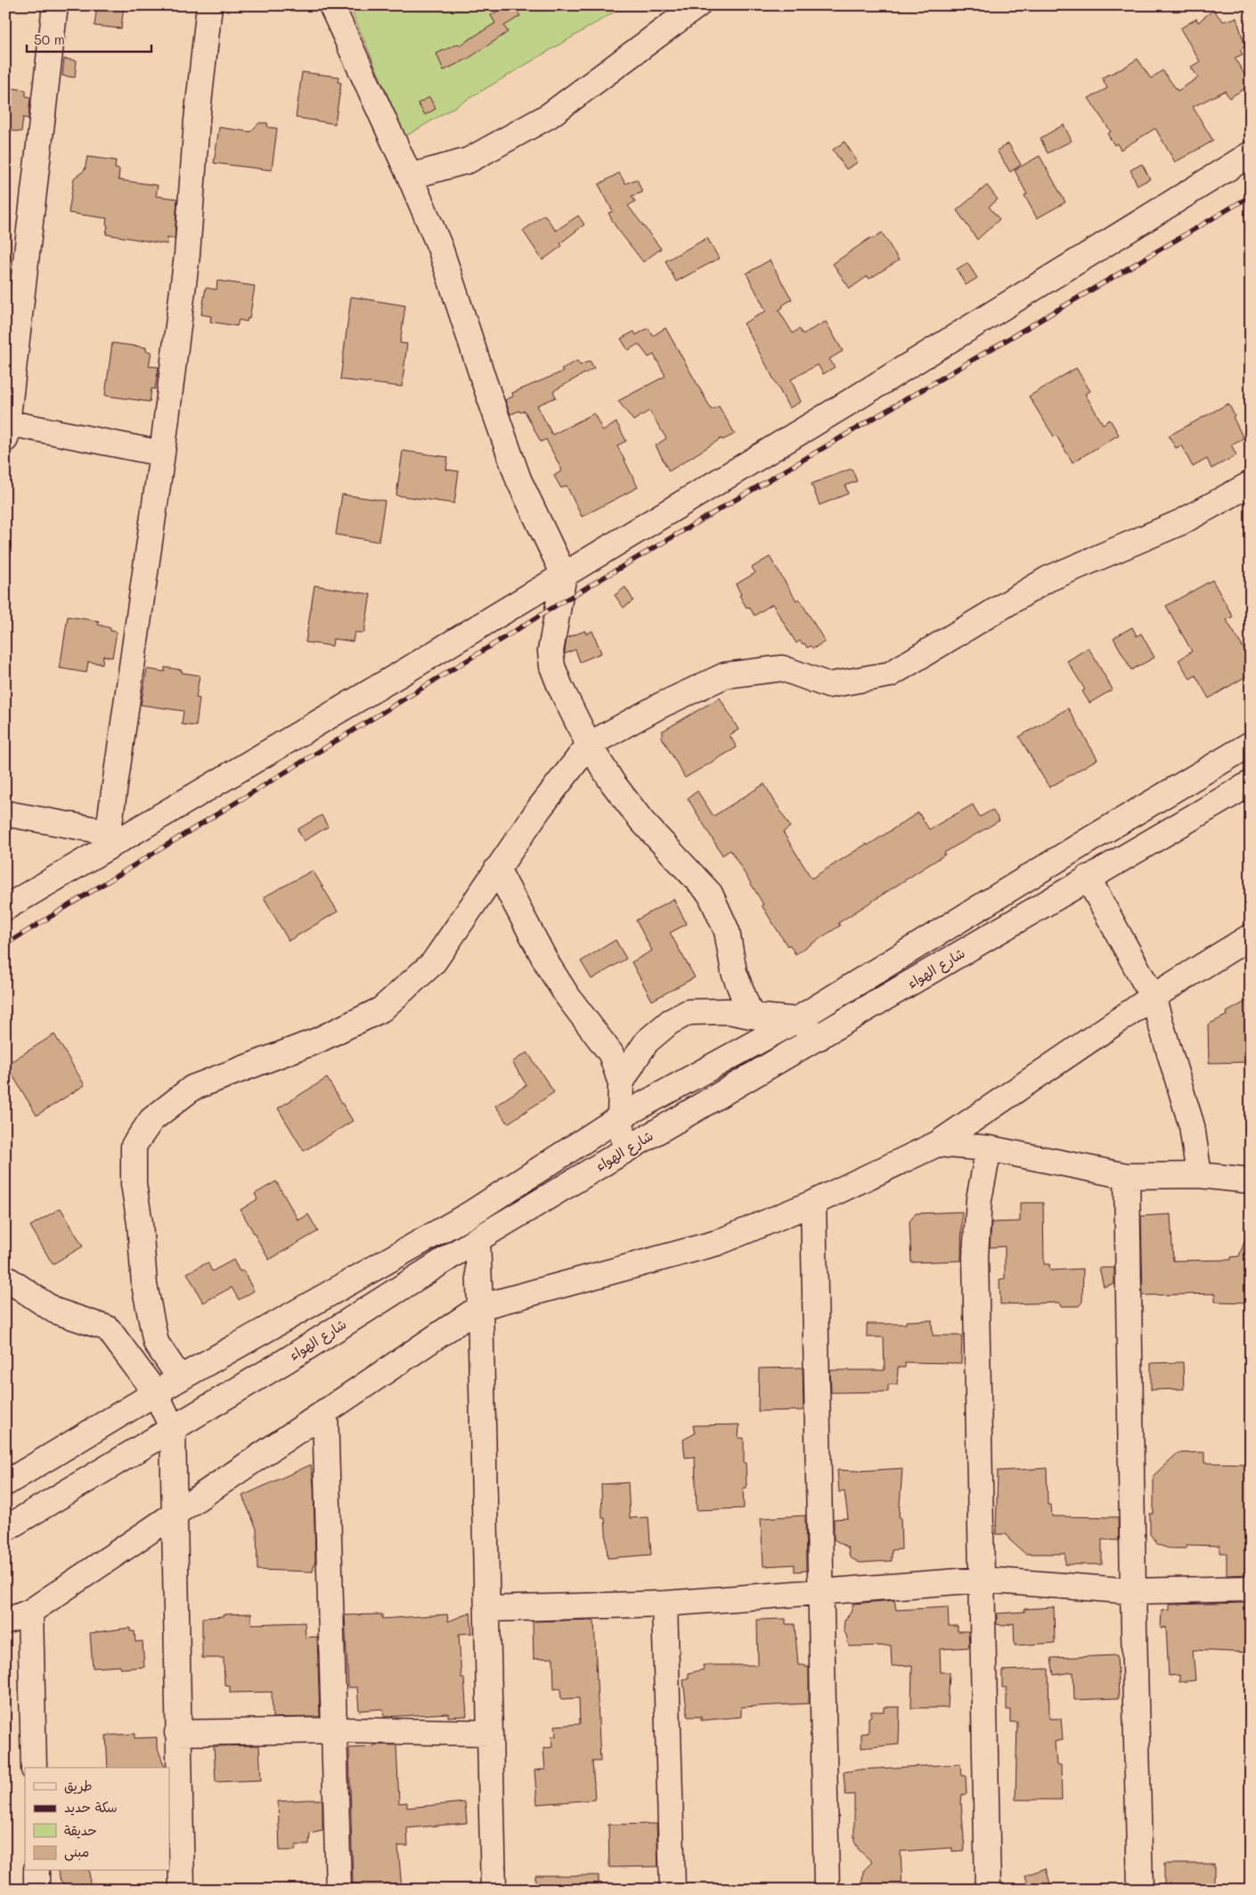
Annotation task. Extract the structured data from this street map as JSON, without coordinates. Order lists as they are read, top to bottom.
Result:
{
  "streets": {
    "street": ["شارع الهواء"]
  },
  "legend": [
    "طريق",
    "سكة حديد",
    "حديقة",
    "مبنى"
  ],
  "scale_bar": "50 m"
}
